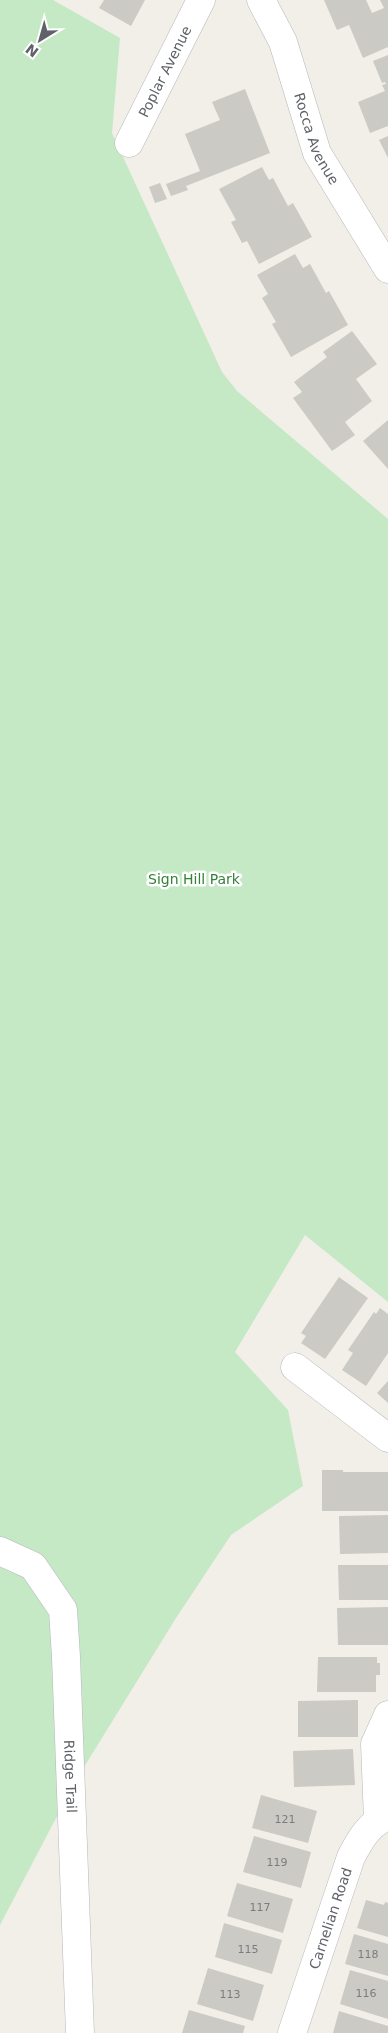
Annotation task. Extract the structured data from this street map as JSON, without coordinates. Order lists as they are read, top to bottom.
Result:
{
  "streets": {
    "street": [
      "Poplar Avenue",
      "Rocca Avenue",
      "Ridge Trail",
      "Carnelian Road"
    ]
  },
  "parks": ["Sign Hill Park"],
  "house_numbers": [
    "121",
    "119",
    "117",
    "115",
    "118",
    "116",
    "113"
  ],
  "north": "bottom left"
}
